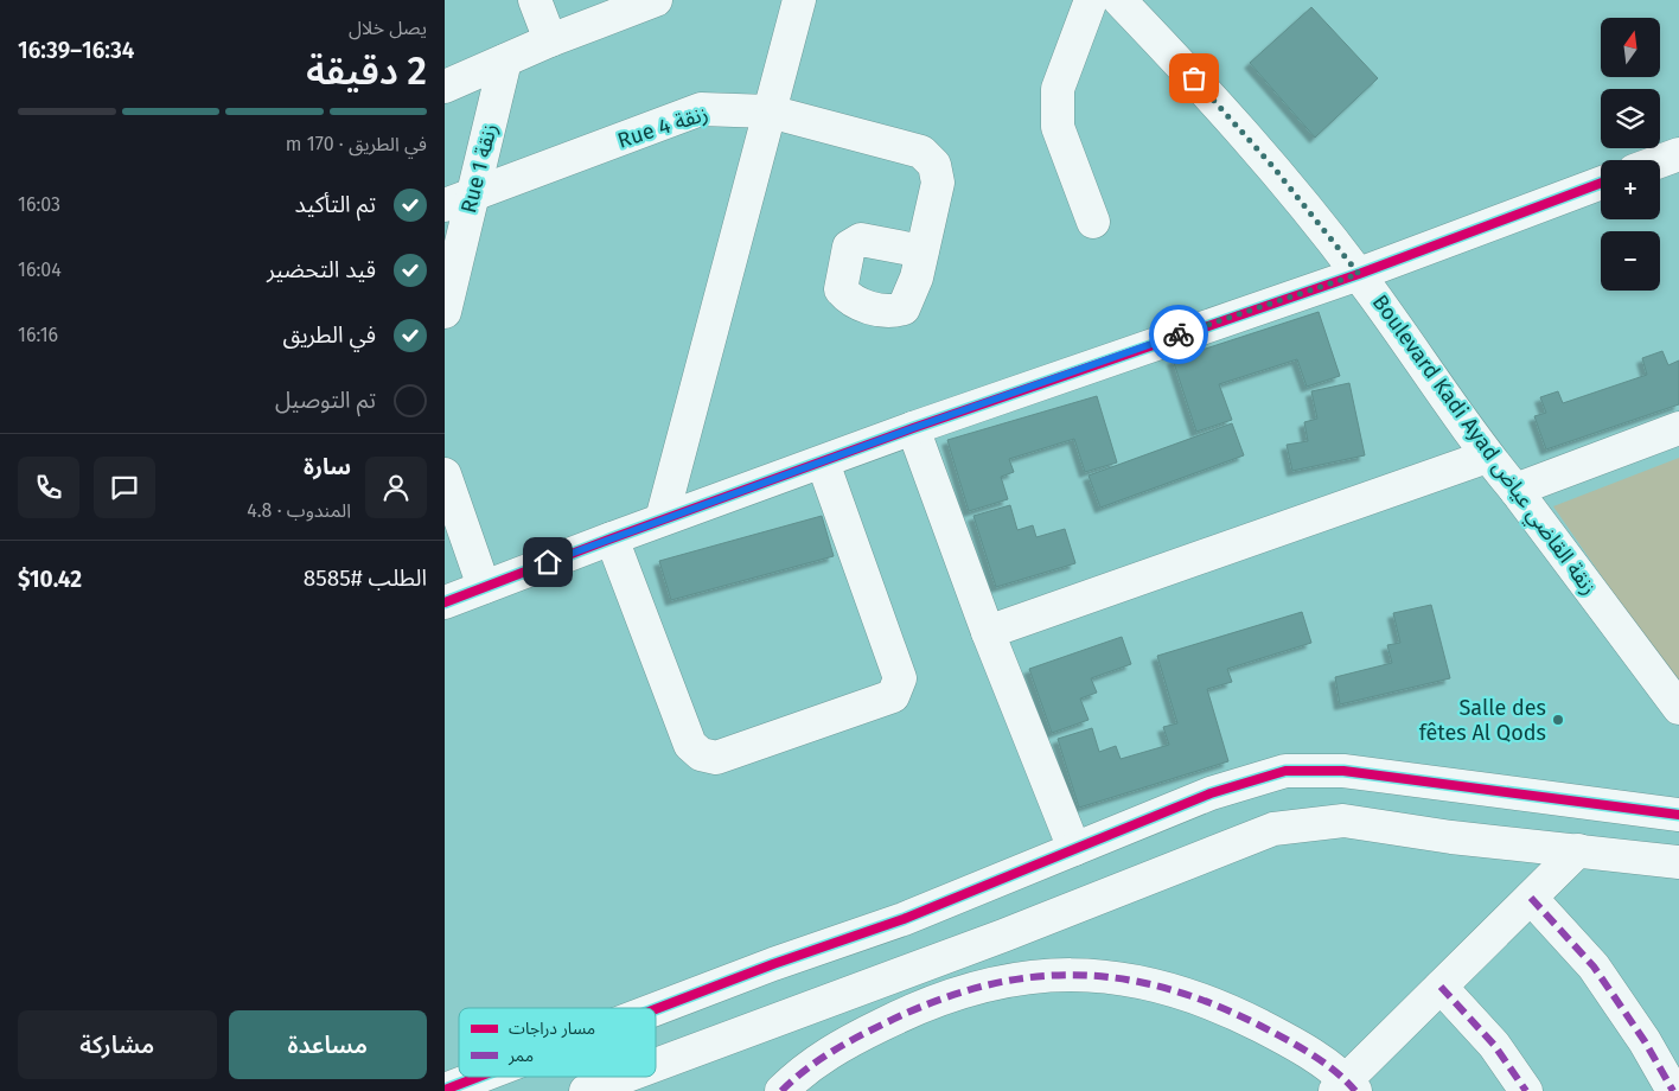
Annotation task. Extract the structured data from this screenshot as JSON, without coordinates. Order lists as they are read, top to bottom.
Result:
{
  "streets": {
    "street": ["Rue 4 زنقة", "Rue 1 زنقة", "Boulevard Kadi Ayad زنقة القاضي عياض"]
  },
  "crossings": [
    ["Rue 4 زنقة", "Rue 1 زنقة"]
  ],
  "places": ["Salle des fêtes Al Qods"],
  "legend": ["مسار دراجات", "ممر"],
  "north": "top",
  "page": {
    "heading": ["2 دقيقة", "يصل خلال", "16:34–16:39"],
    "panel": [
      "سارة",
      "المندوب · 4.8",
      "الطلب #8585",
      "$10.42"
    ],
    "map_buttons": ["+", "−"],
    "bar": "في الطريق · 170 m",
    "list": [
      ["تم التأكيد", "16:03"],
      ["قيد التحضير", "16:04"],
      ["في الطريق", "16:16"],
      "تم التوصيل"
    ],
    "buttons": ["مساعدة", "مشاركة"]
  }
}
